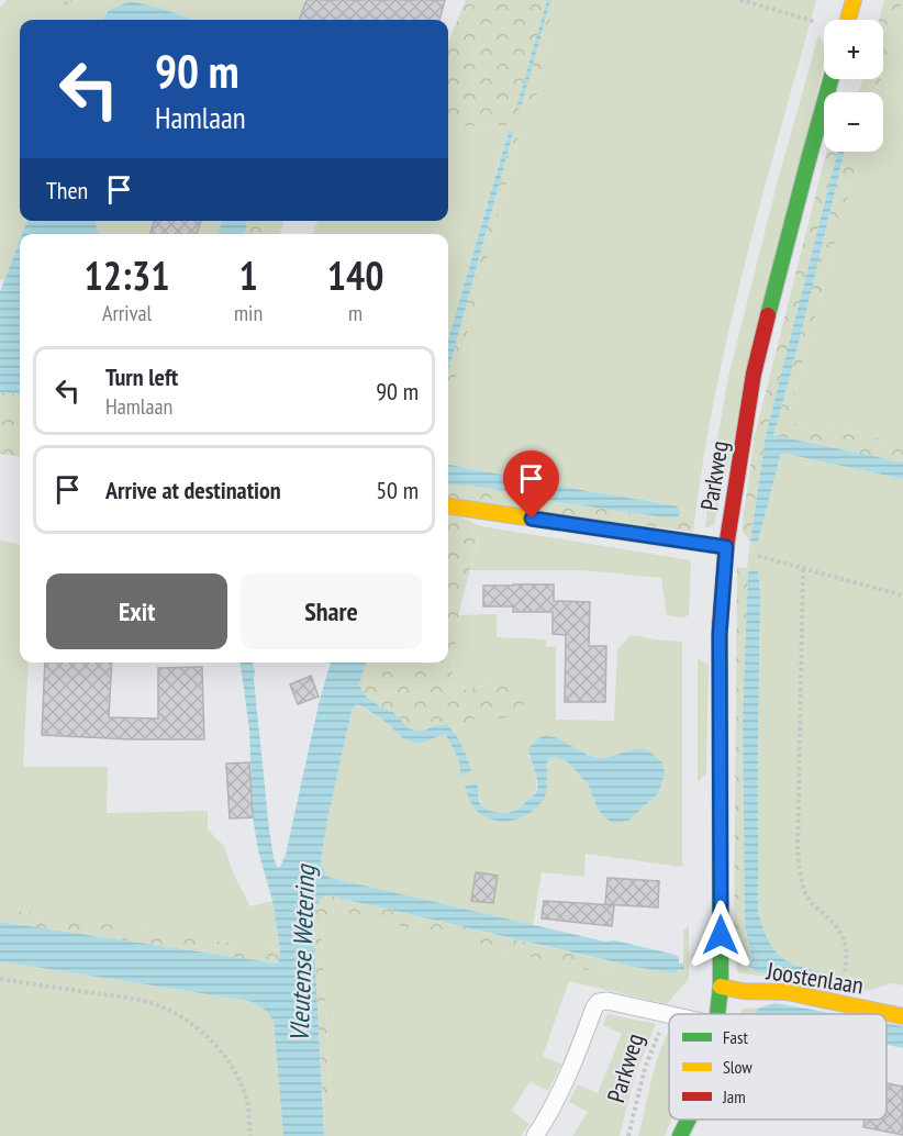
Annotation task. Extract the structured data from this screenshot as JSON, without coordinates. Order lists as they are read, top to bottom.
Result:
{
  "streets": {
    "street": ["Parkweg", "Joostenlaan"]
  },
  "crossings": [
    ["Parkweg", "Joostenlaan"]
  ],
  "water": ["Vleutense Wetering"],
  "legend": ["Fast", "Slow", "Jam"],
  "page": {
    "map_buttons": ["+", "−"],
    "turn": ["90 m", "Hamlaan"],
    "then": "Then",
    "eta": [
      "12:31",
      "Arrival",
      "1",
      "min",
      "140",
      "m"
    ],
    "list": [
      {
        "name": "Turn left",
        "note": "Hamlaan",
        "value": "90 m"
      },
      {
        "name": "Arrive at destination",
        "value": "50 m"
      }
    ],
    "buttons": ["Exit", "Share"]
  }
}
